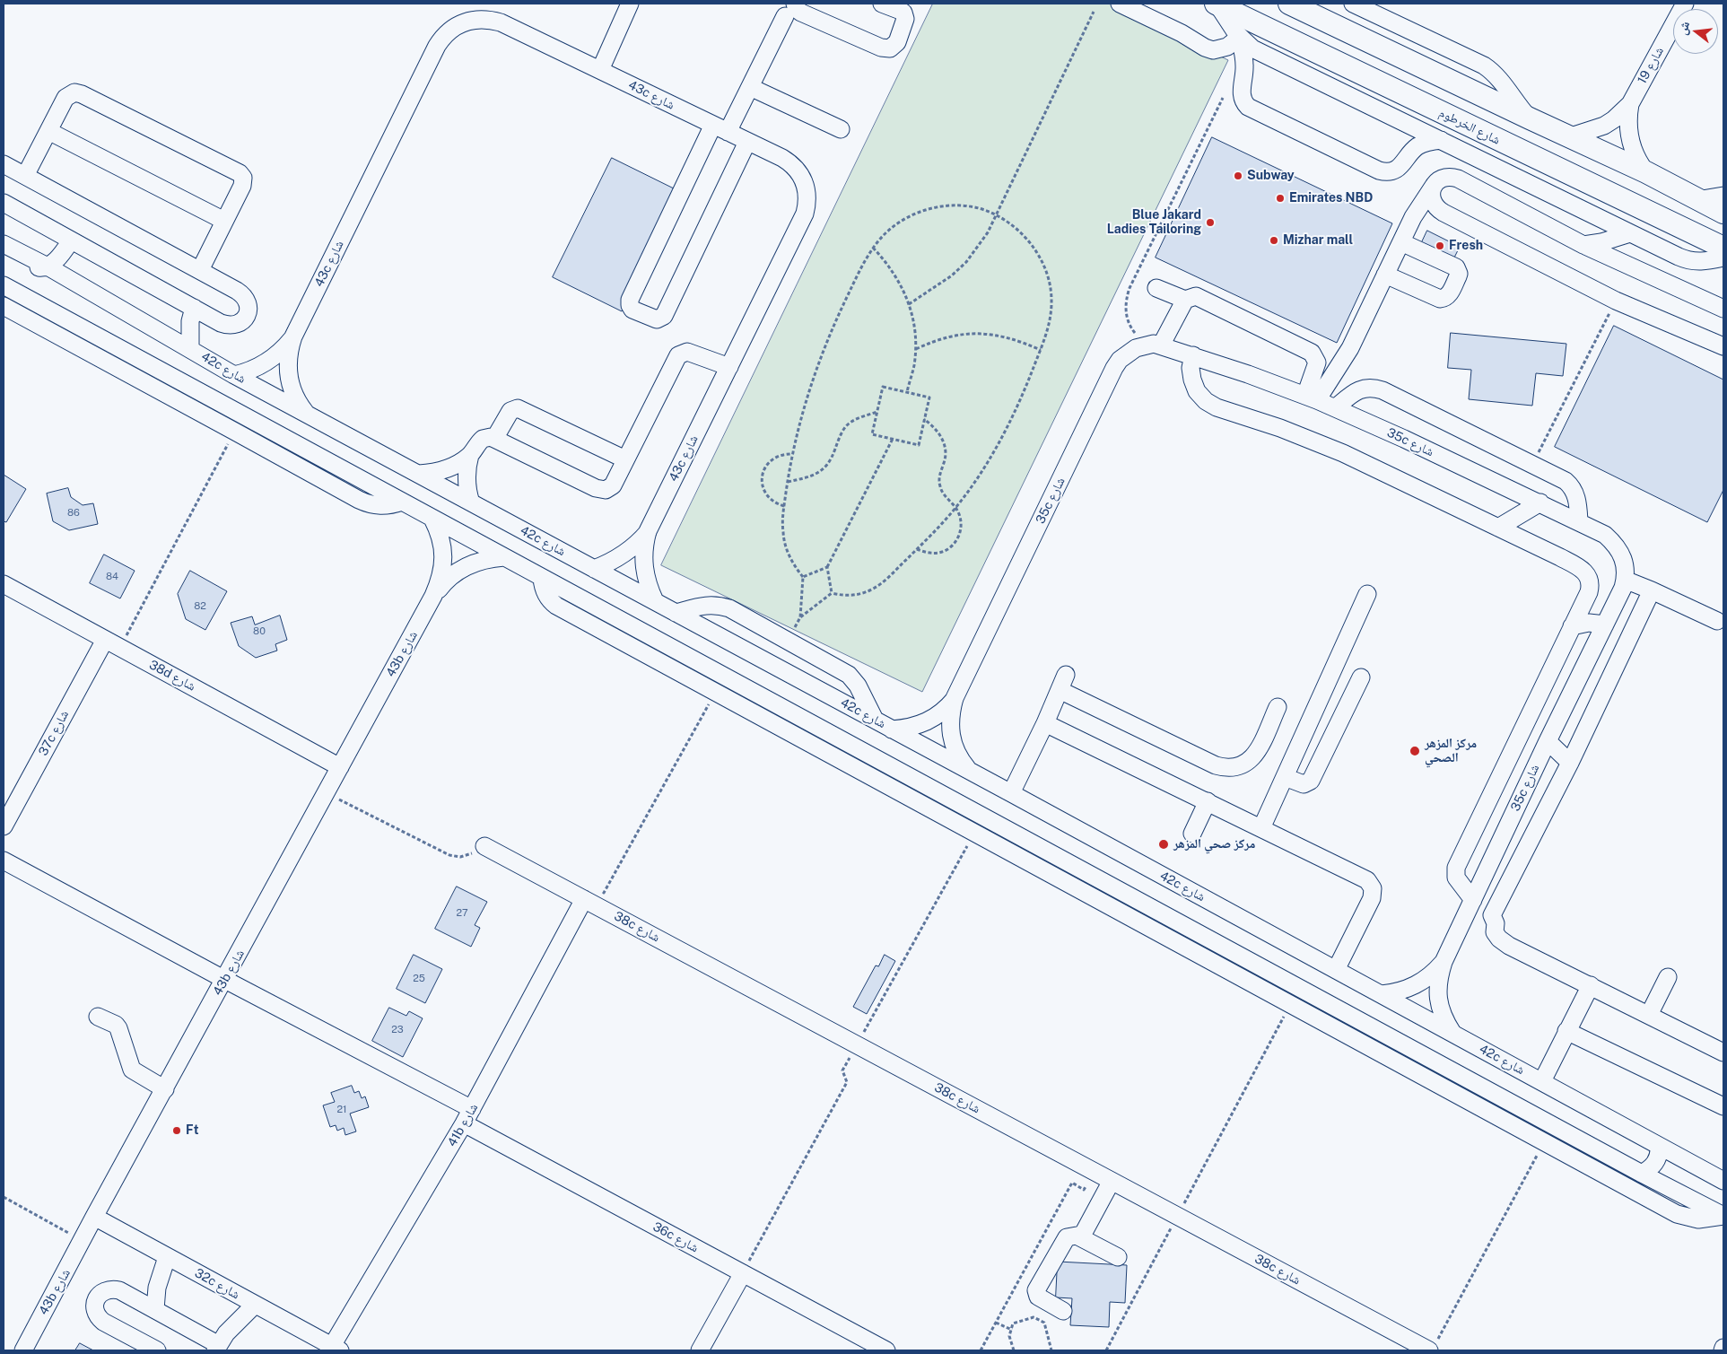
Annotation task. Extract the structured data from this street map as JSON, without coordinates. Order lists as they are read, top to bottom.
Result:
{
  "streets": {
    "main road": ["شارع الخرطوم"],
    "street": [
      "شارع 19",
      "43c شارع",
      "42c شارع",
      "35c شارع",
      "43b شارع",
      "38d شارع",
      "37c شارع",
      "38c شارع",
      "41b شارع",
      "36c شارع",
      "32c شارع"
    ]
  },
  "crossings": [
    ["43c شارع", "42c شارع"],
    ["42c شارع", "35c شارع"],
    ["43b شارع", "38d شارع"],
    ["43b شارع", "36c شارع"],
    ["43b شارع", "32c شارع"],
    ["38d شارع", "37c شارع"],
    ["38c شارع", "41b شارع"],
    ["41b شارع", "36c شارع"],
    ["41b شارع", "32c شارع"]
  ],
  "places": [
    "Subway",
    "Emirates NBD",
    "Blue Jakard Ladies Tailoring",
    "Mizhar mall",
    "Fresh",
    "مركز المزهر الصحي",
    "مركز صحي المزهر",
    "Ft"
  ],
  "house_numbers": [
    "86",
    "84",
    "82",
    "80",
    "27",
    "25",
    "23",
    "21"
  ],
  "north": "left"
}
